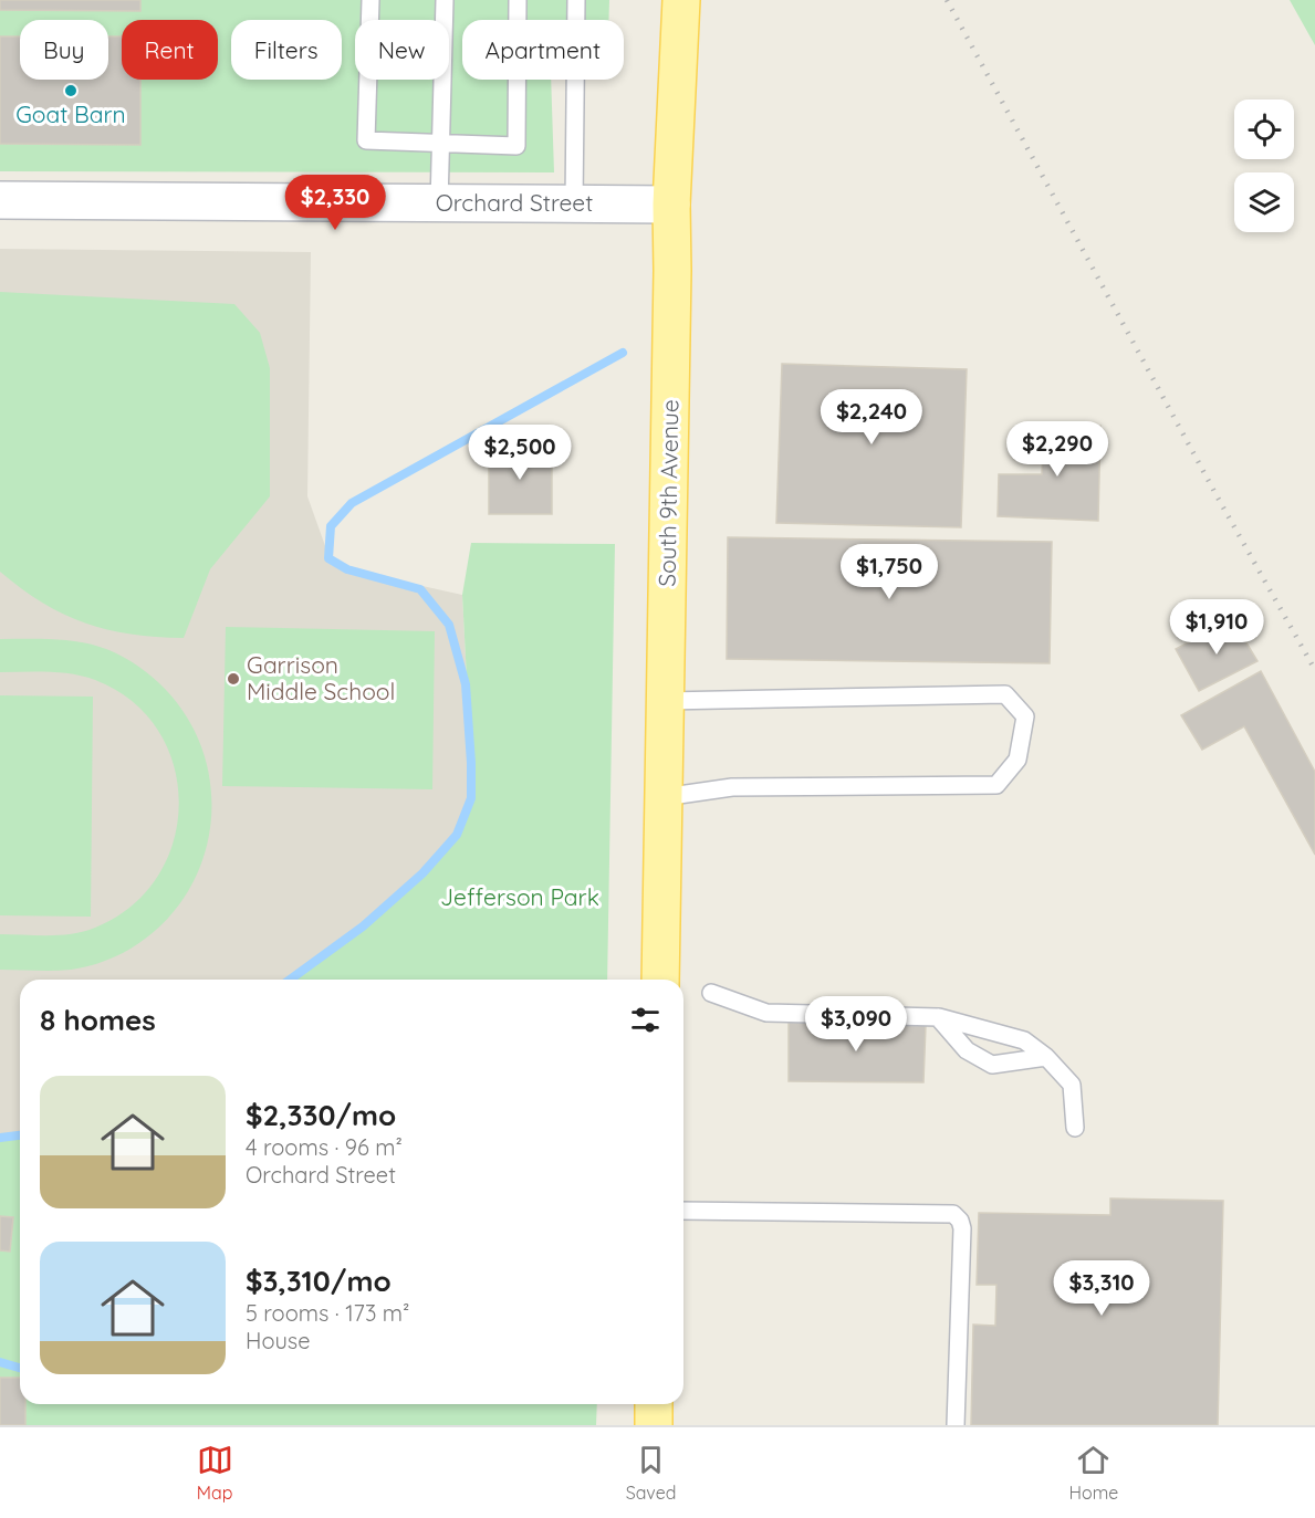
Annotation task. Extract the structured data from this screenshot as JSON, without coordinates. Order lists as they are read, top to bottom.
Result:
{
  "streets": {
    "main road": ["South 9th Avenue"],
    "street": ["Orchard Street"]
  },
  "crossings": [
    ["Orchard Street", "South 9th Avenue"]
  ],
  "parks": ["Jefferson Park"],
  "places": ["Goat Barn", "Garrison Middle School"],
  "page": {
    "chip": [
      "Buy",
      "Rent",
      "Filters",
      "New",
      "Apartment"
    ],
    "price": [
      "$2,330",
      "$2,240",
      "$2,290",
      "$2,500",
      "$1,750",
      "$1,910",
      "$3,090",
      "$3,310"
    ],
    "heading": "8 homes",
    "list": [
      {
        "name": "$2,330/mo",
        "note": "4 rooms · 96 m² · Orchard Street"
      },
      {
        "name": "$3,310/mo",
        "note": "5 rooms · 173 m² · House"
      }
    ],
    "tabs": ["Map", "Saved", "Home"]
  }
}
